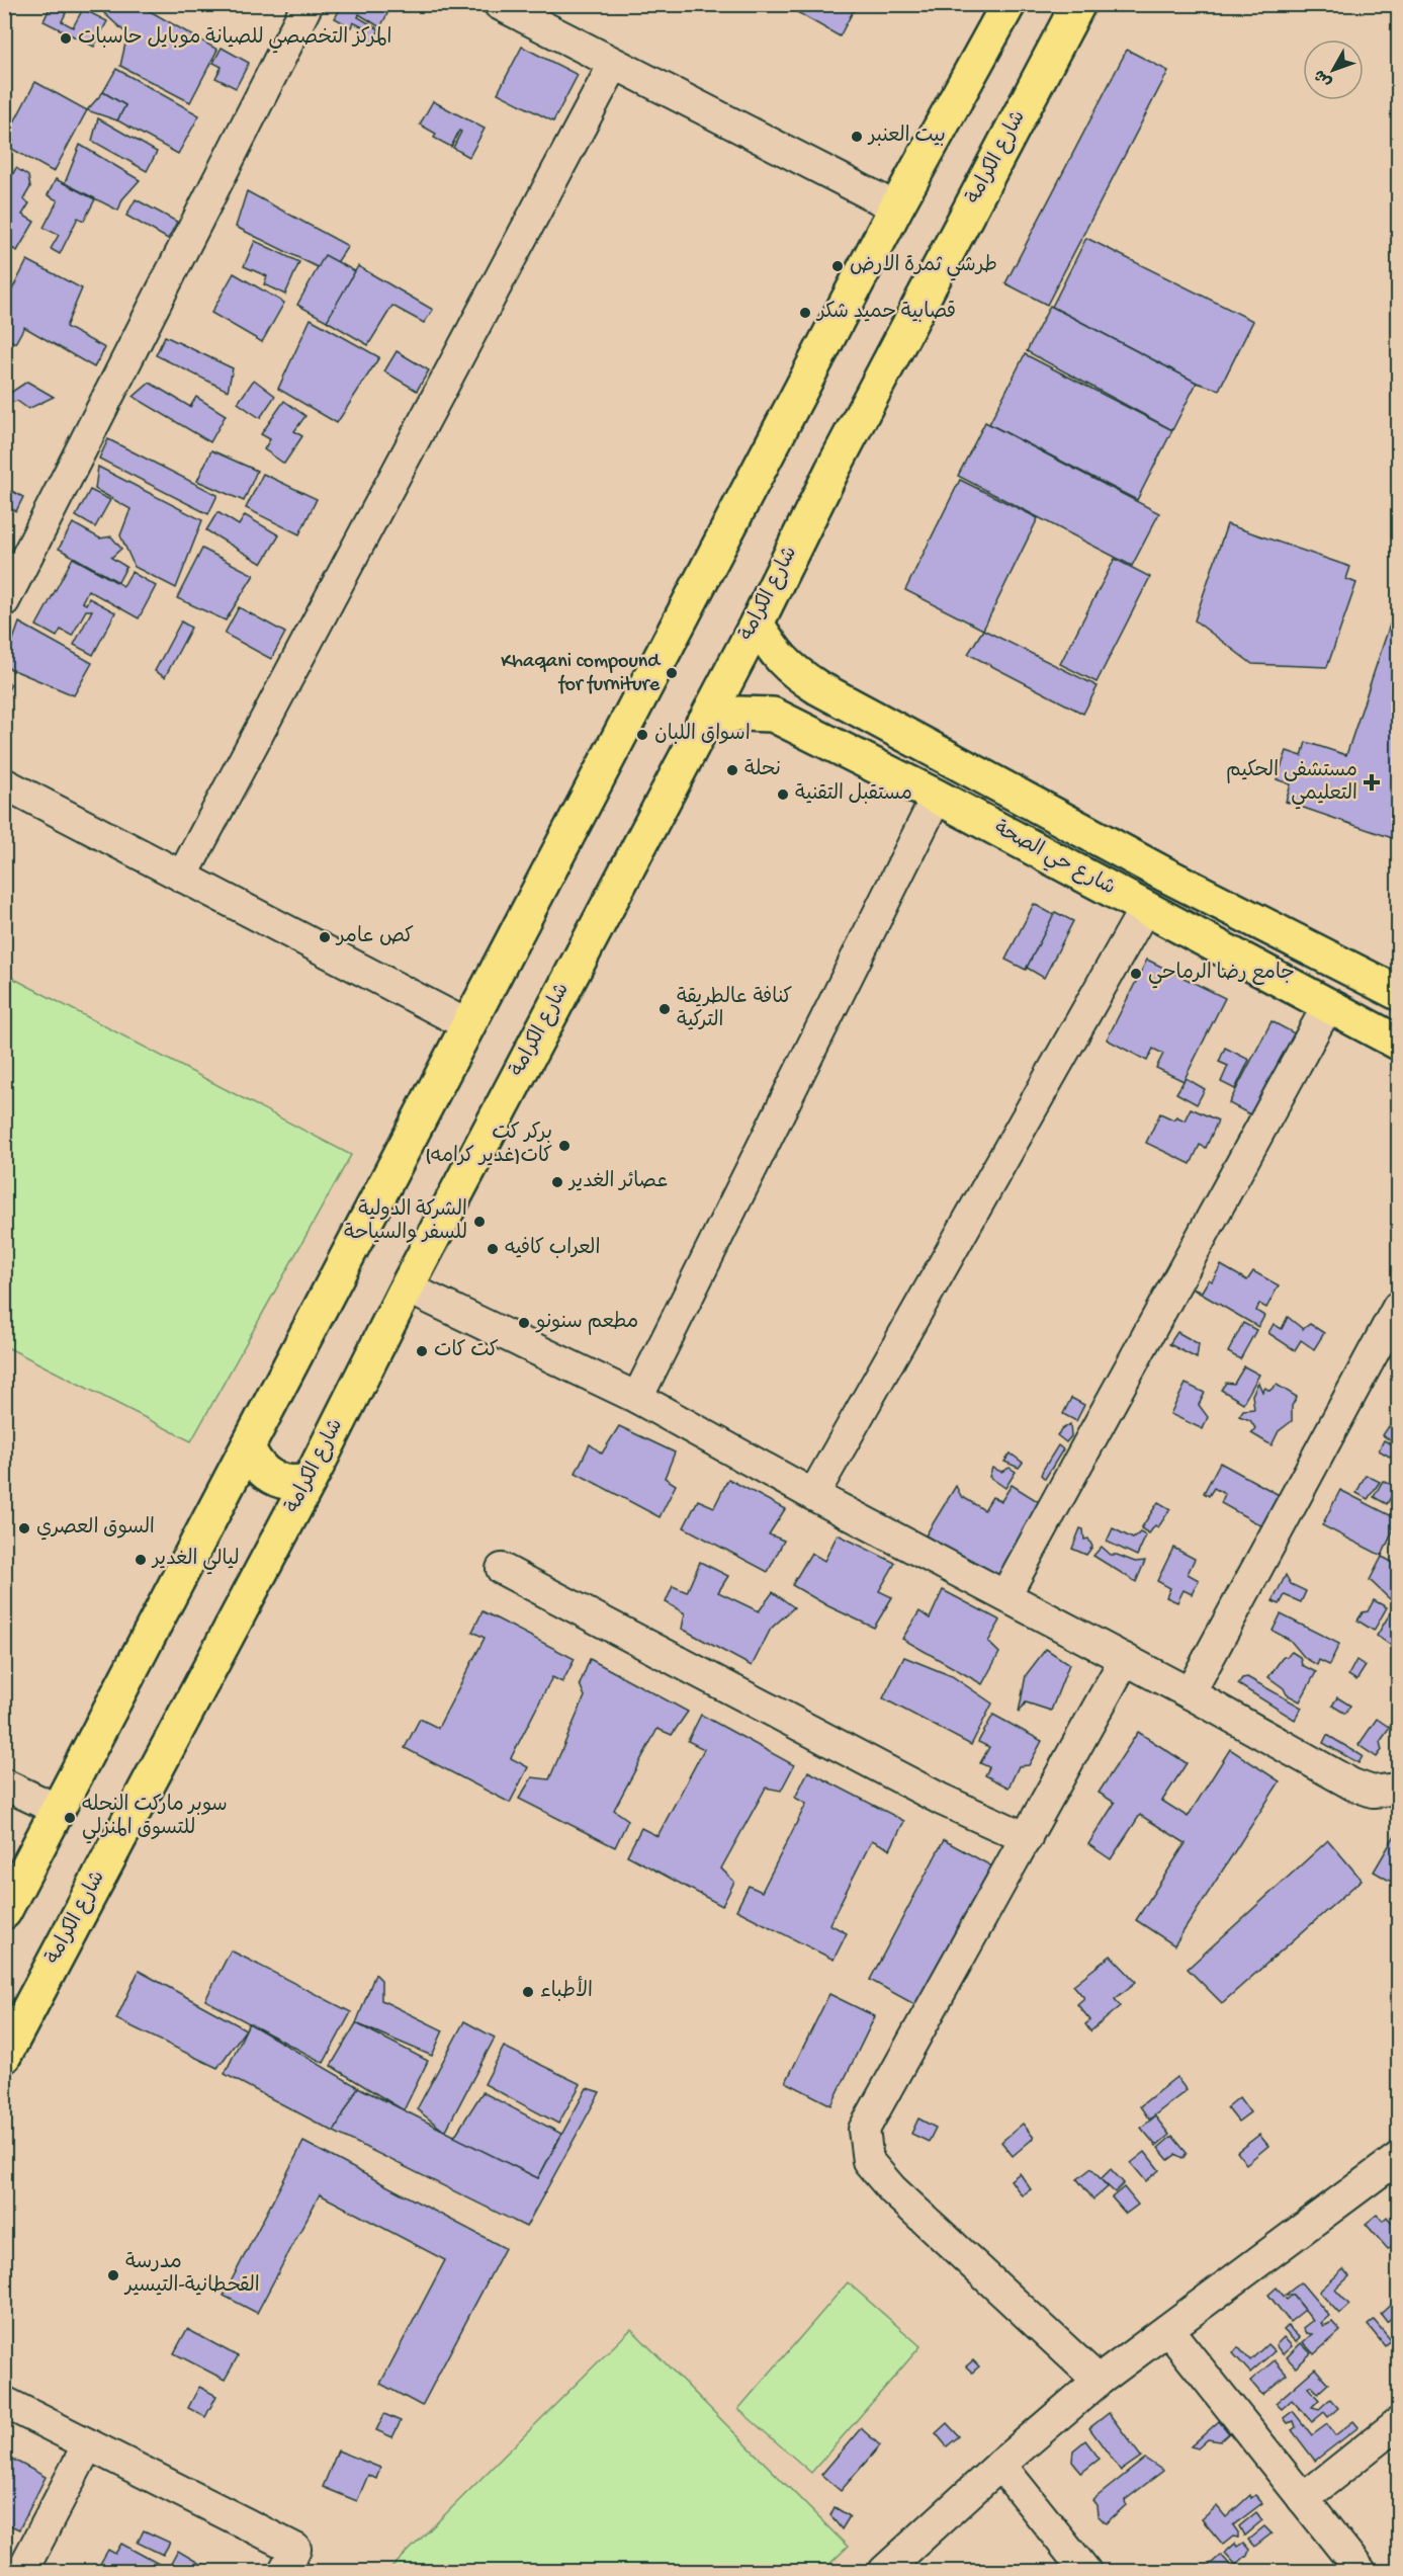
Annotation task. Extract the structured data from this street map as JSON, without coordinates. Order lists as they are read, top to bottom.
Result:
{
  "streets": {
    "main road": ["شارع الكرامة", "شارع حي الصحة"]
  },
  "crossings": [
    ["شارع الكرامة", "شارع حي الصحة"]
  ],
  "places": {
    "other": [
      "المركز التخصصي للصيانة موبايل حاسبات",
      "بيت العنبر",
      "طرشي ثمرة الارض",
      "قصابية حميد شكر",
      "Khaqani compound for furniture",
      "اسواق اللبان",
      "نحلة",
      "مستقبل التقنية",
      "كص عامر",
      "جامع رضا الرماحي",
      "كنافة عالطريقة التركية",
      "بركر كت كات(غدير كرامه)",
      "عصائر الغدير",
      "الشركة الدولية للسفر والسياحة",
      "العراب كافيه",
      "مطعم سنونو",
      "كت كات",
      "السوق العصري",
      "ليالي الغدير",
      "سوبر ماركت النحله للتسوق المنزلي",
      "الأطباء",
      "مدرسة القحطانية-التيسير"
    ],
    "health": ["مستشفى الحكيم التعليمي"]
  },
  "north": "bottom left"
}
